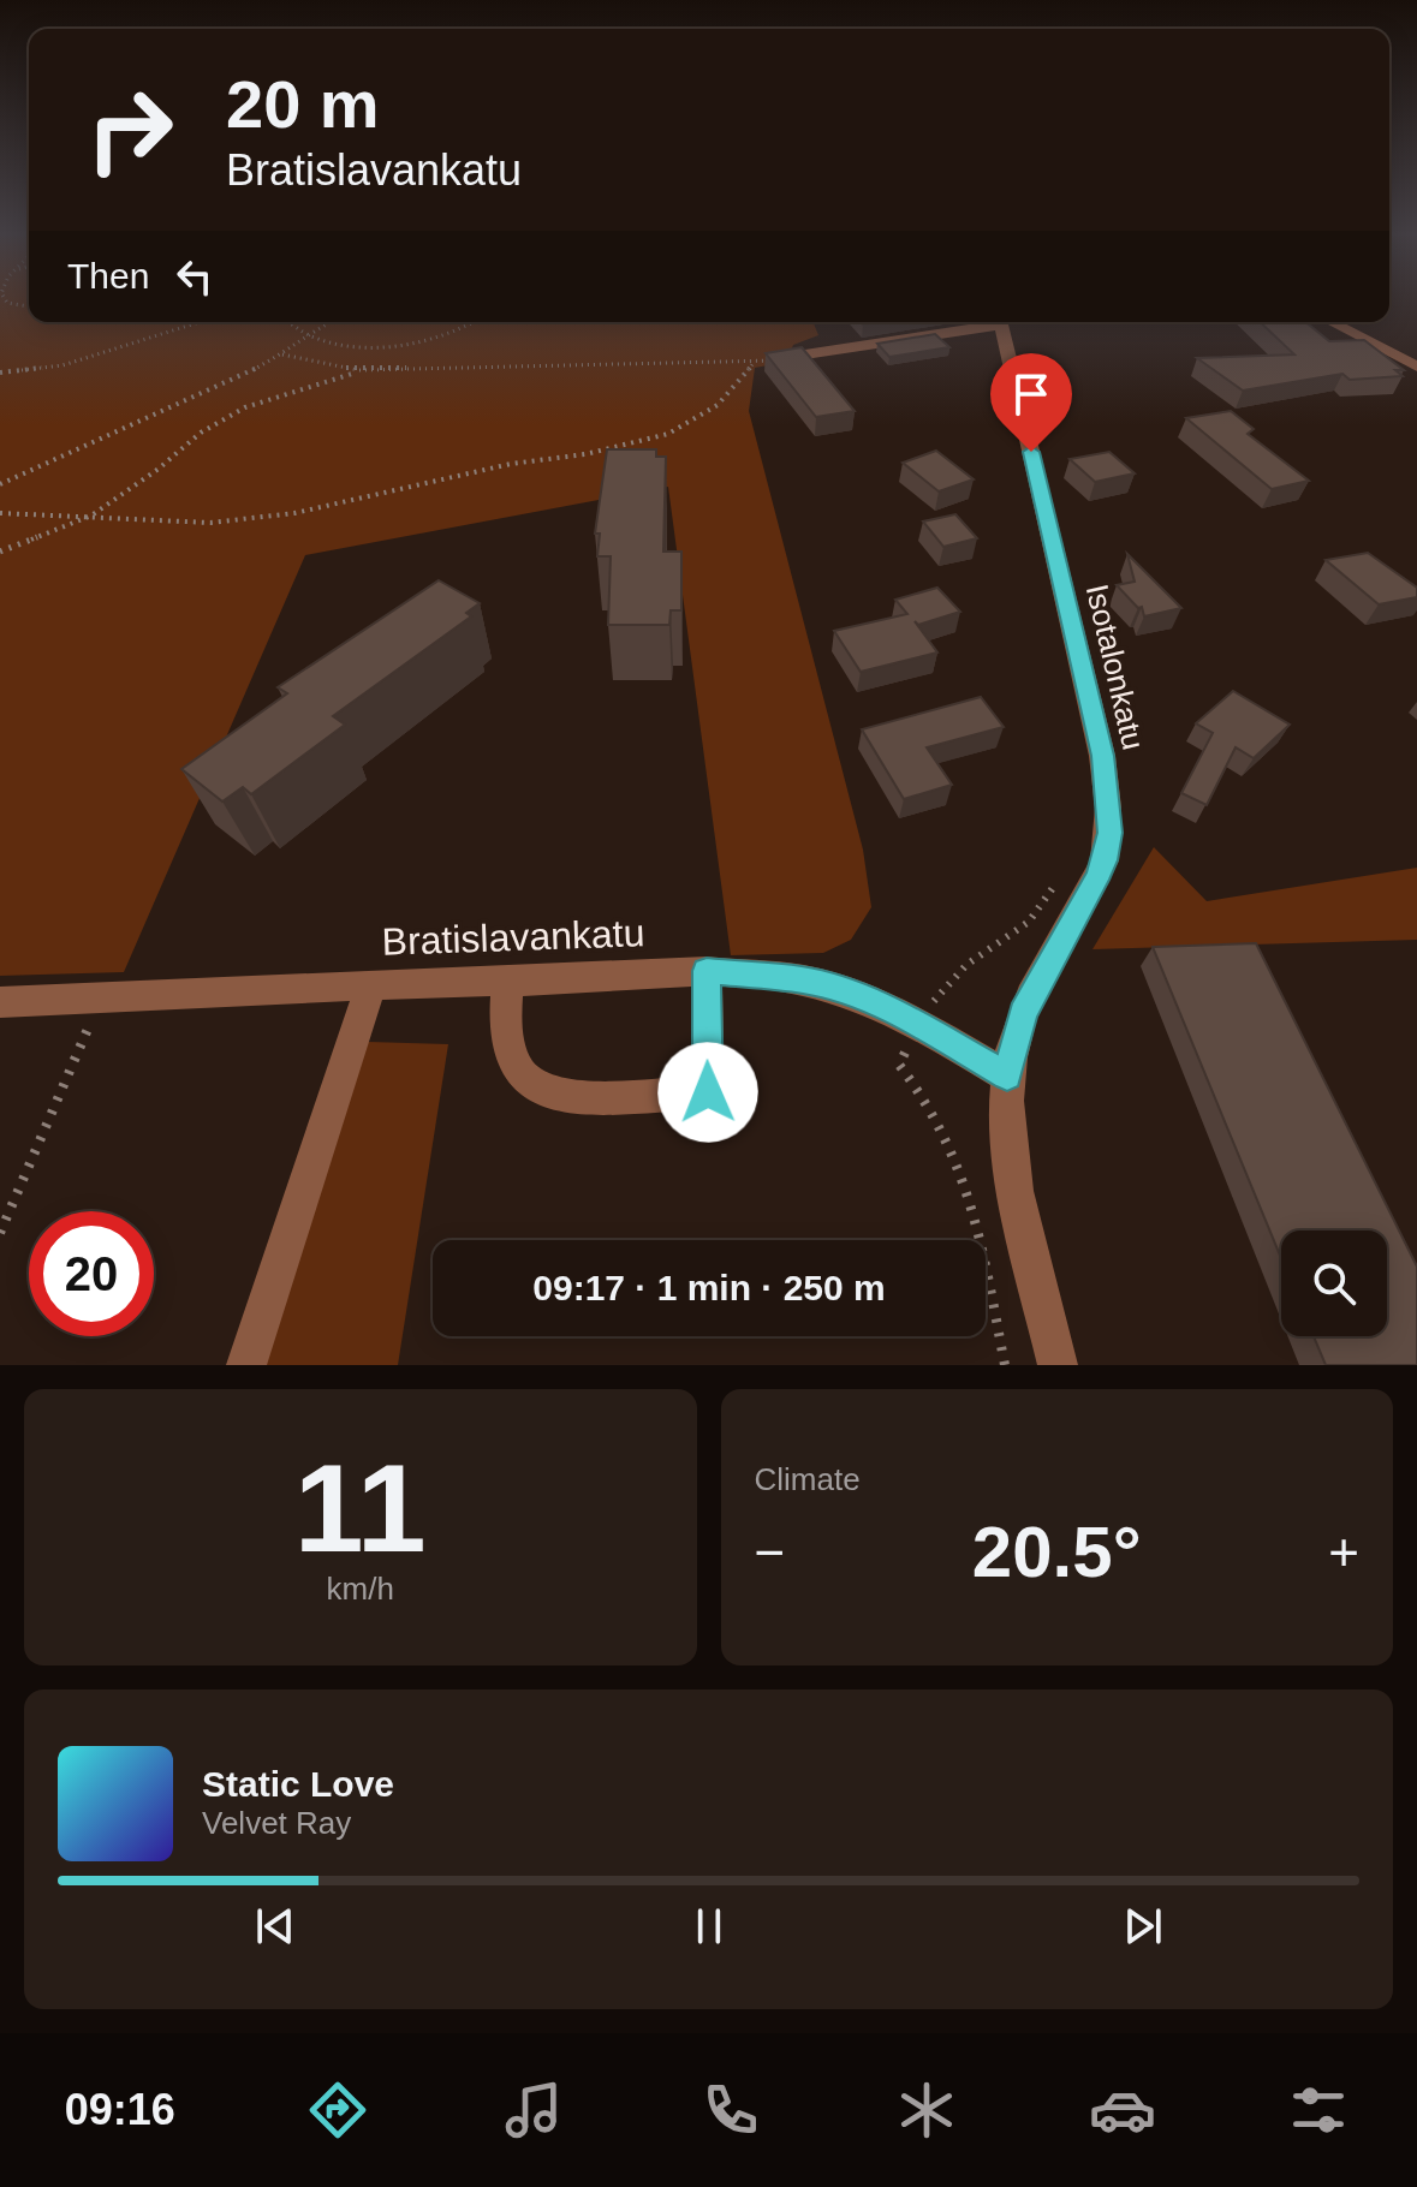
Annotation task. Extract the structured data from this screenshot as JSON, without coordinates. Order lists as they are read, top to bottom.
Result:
{
  "streets": {
    "street": ["Isotalonkatu", "Bratislavankatu"]
  },
  "crossings": [
    ["Isotalonkatu", "Bratislavankatu"]
  ],
  "page": {
    "turn": ["20 m", "Bratislavankatu"],
    "then": "Then",
    "limit": "20",
    "trip": "09:17 · 1 min · 250 m",
    "tile": [
      ["11", "km/h"],
      "Climate"
    ],
    "heat": ["−", "20.5°", "+"],
    "song": ["Static Love", "Velvet Ray"],
    "tabs": "09:16"
  }
}
